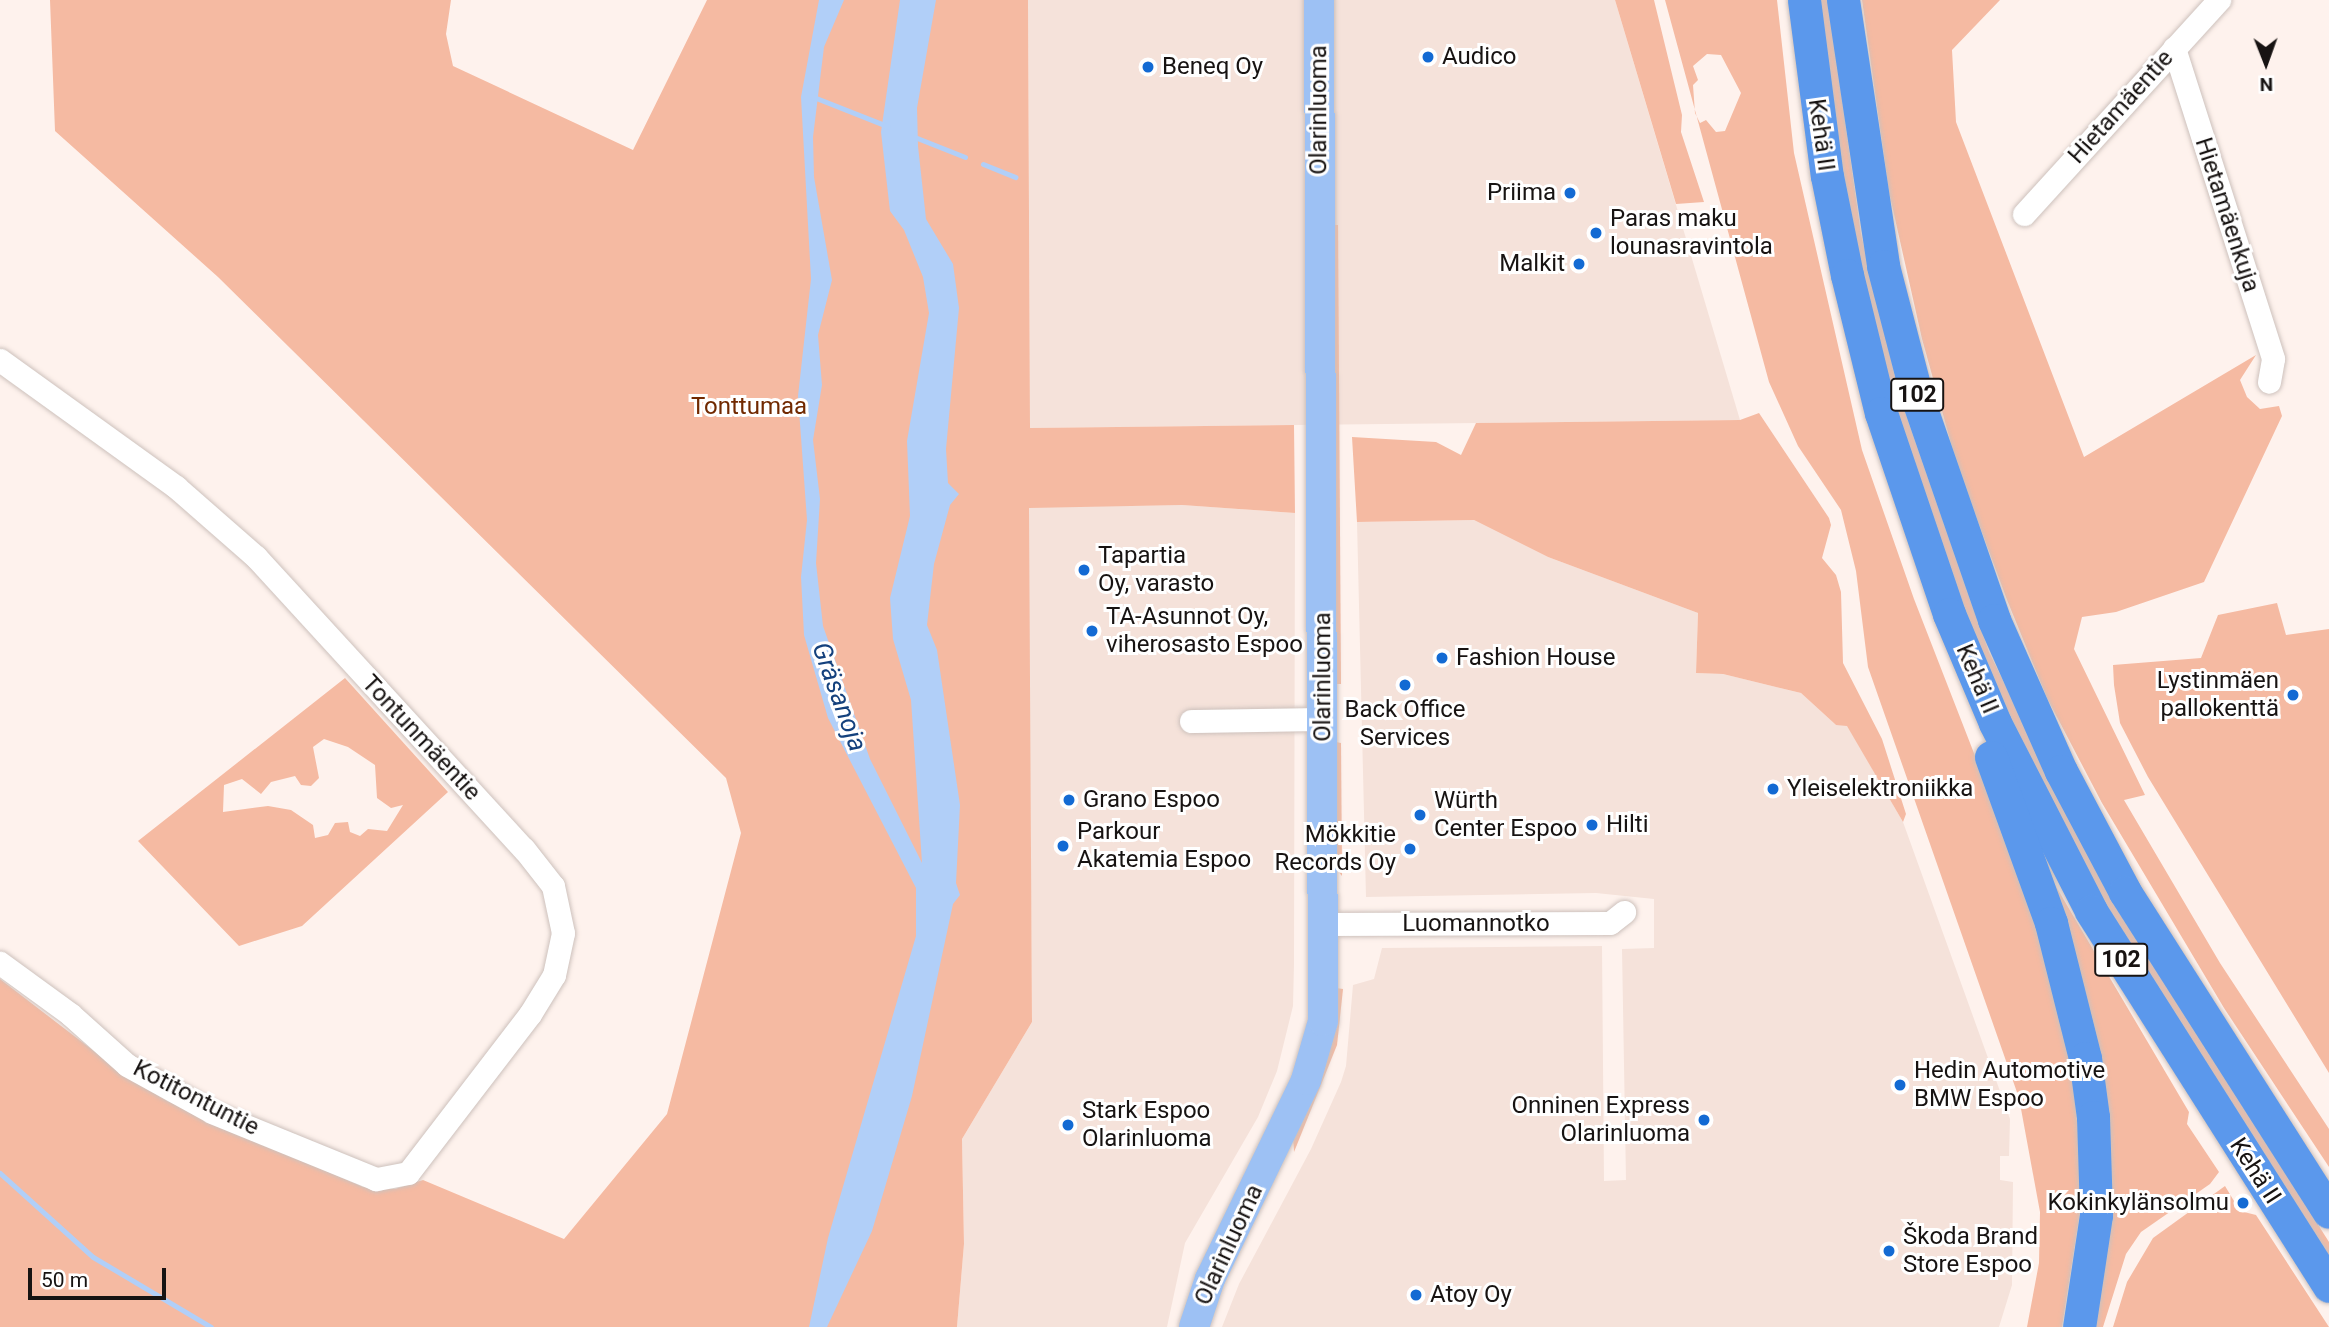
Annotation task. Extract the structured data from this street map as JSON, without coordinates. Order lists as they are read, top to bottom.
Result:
{
  "streets": {
    "highway": ["Kehä II", "102"],
    "main road": ["Olarinluoma"],
    "street": [
      "Hietamäentie",
      "Hietamäenkuja",
      "Tontunmäentie",
      "Luomannotko",
      "Kotitontuntie"
    ]
  },
  "crossings": [
    ["Hietamäentie", "Hietamäenkuja"],
    ["Olarinluoma", "Luomannotko"],
    ["Tontunmäentie", "Kotitontuntie"]
  ],
  "water": ["Gräsanoja"],
  "parks": ["Tonttumaa"],
  "places": [
    "Audico",
    "Beneq Oy",
    "Priima",
    "Paras maku lounasravintola",
    "Malkit",
    "Tapartia Oy, varasto",
    "TA-Asunnot Oy, viherosasto Espoo",
    "Fashion House",
    "Back Office Services",
    "Lystinmäen pallokenttä",
    "Yleiselektroniikka",
    "Grano Espoo",
    "Würth Center Espoo",
    "Hilti",
    "Parkour Akatemia Espoo",
    "Mökkitie Records Oy",
    "Hedin Automotive BMW Espoo",
    "Onninen Express Olarinluoma",
    "Stark Espoo Olarinluoma",
    "Kokinkylänsolmu",
    "Škoda Brand Store Espoo",
    "Atoy Oy"
  ],
  "scale_bar": "50 m",
  "north": "bottom"
}
